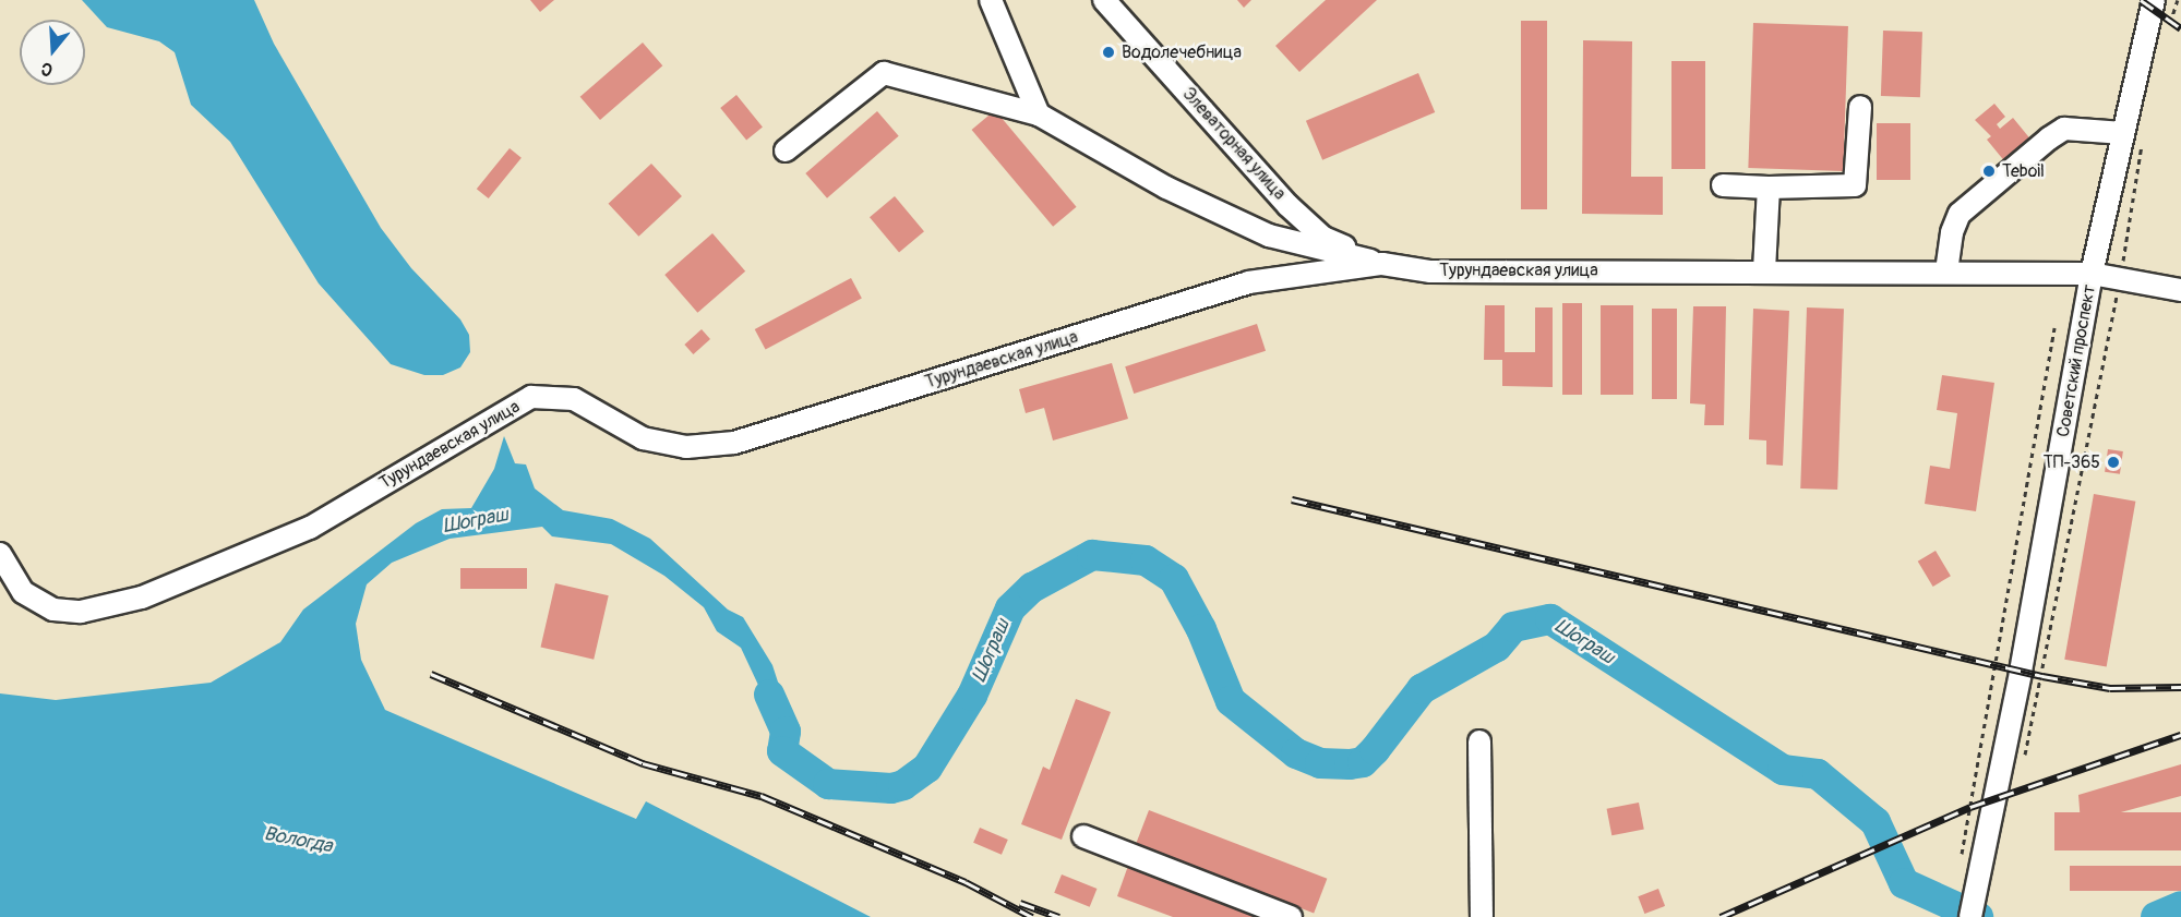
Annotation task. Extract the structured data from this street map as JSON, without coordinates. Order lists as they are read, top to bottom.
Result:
{
  "streets": {
    "street": ["Элеваторная улица", "Турундаевская улица", "Советский проспект"]
  },
  "crossings": [
    ["Элеваторная улица", "Турундаевская улица"],
    ["Турундаевская улица", "Советский проспект"]
  ],
  "water": ["Шограш", "Вологда"],
  "places": ["Водолечебница", "Teboil", "ТП-365"],
  "north": "bottom"
}
